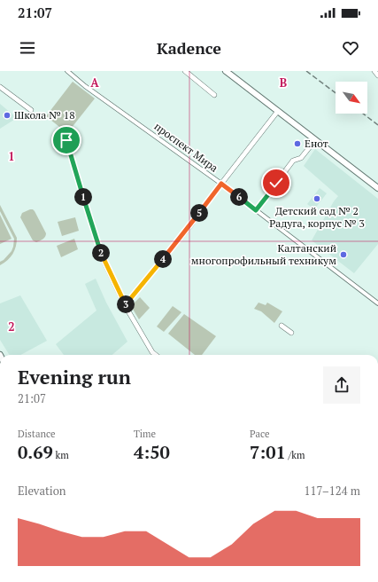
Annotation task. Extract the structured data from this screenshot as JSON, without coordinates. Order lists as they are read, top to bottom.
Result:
{
  "streets": {
    "street": ["проспект Мира"]
  },
  "places": [
    "Школа № 18",
    "Енот",
    "Детский сад № 2 Радуга, корпус № 3",
    "Калтанский многопрофильный техникум"
  ],
  "north": "bottom right",
  "page": {
    "status": "21:07",
    "header": "Kadence",
    "pins": [
      "1",
      "6",
      "5",
      "2",
      "4",
      "3"
    ],
    "heading": ["Evening run", "21:07"],
    "stats": [
      ["Distance", "0.69 km"],
      ["Time", "4:50"],
      ["Pace", "7:01 /km"]
    ],
    "chart": ["Elevation", "117–124 m"]
  },
  "grid": {
    "columns": ["A", "B"],
    "rows": ["1", "2"]
  }
}
